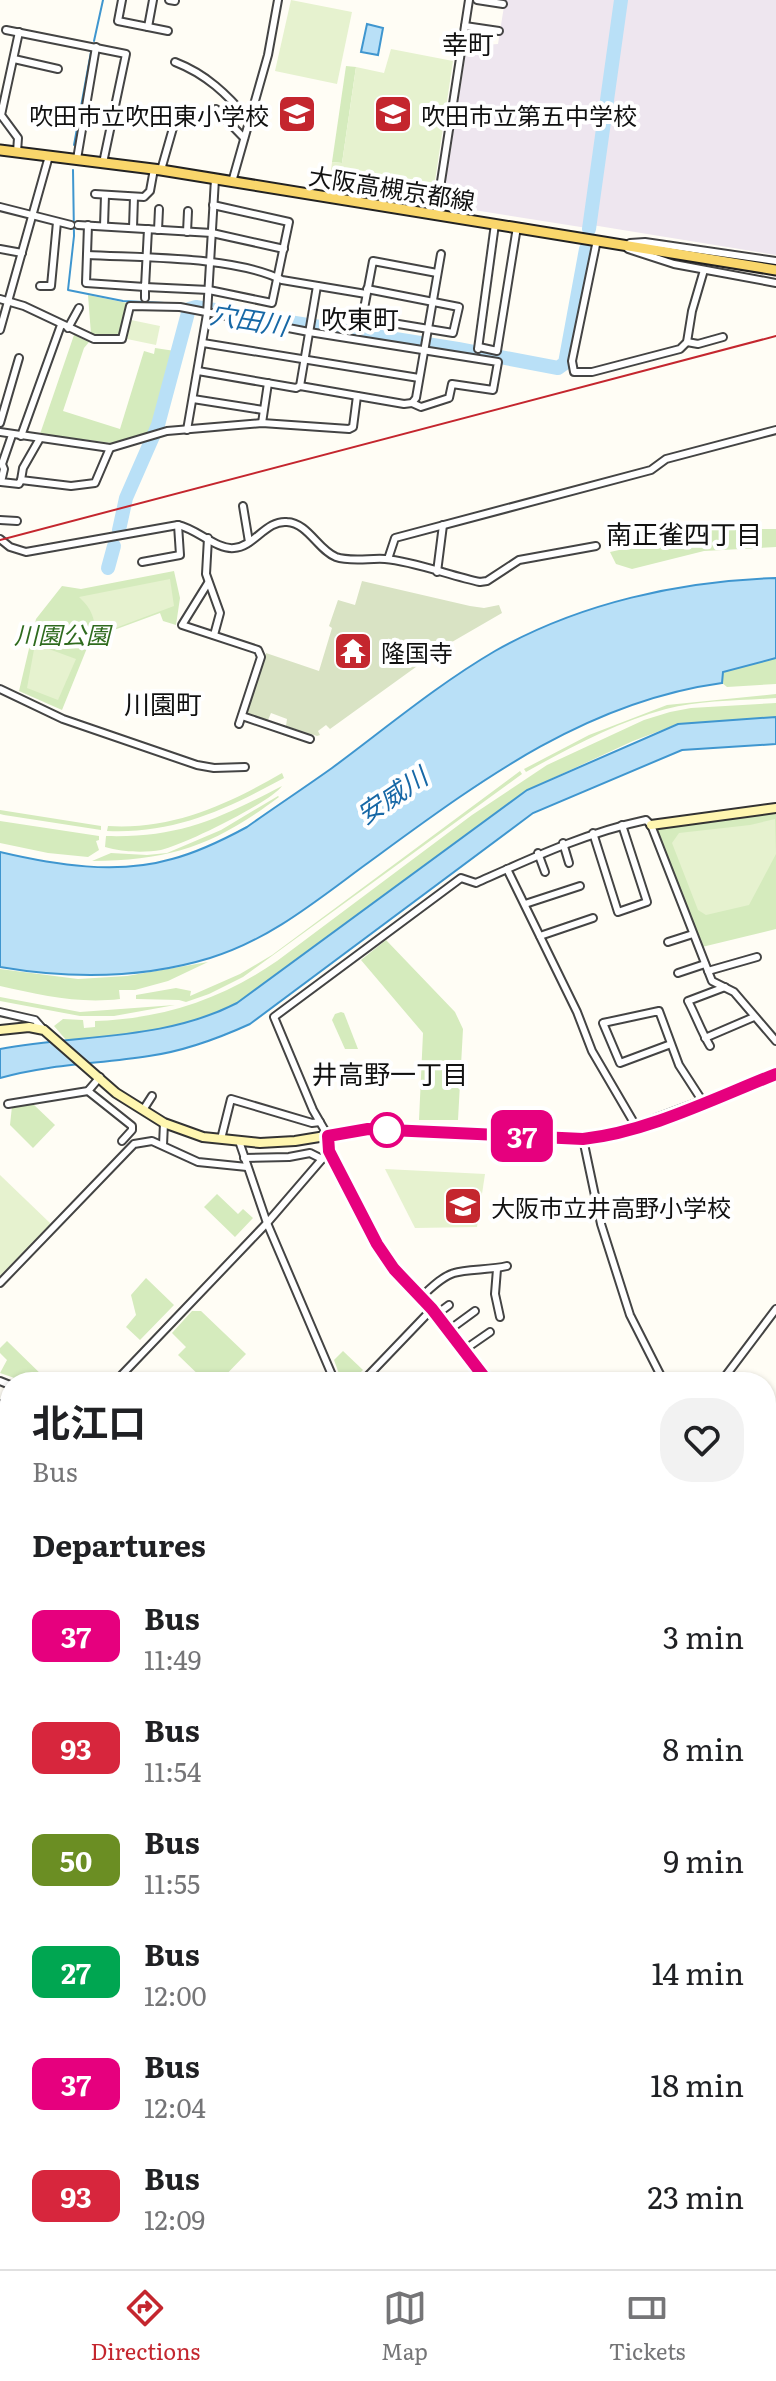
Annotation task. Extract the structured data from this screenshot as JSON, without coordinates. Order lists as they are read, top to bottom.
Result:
{
  "streets": {
    "main road": ["大阪高槻京都線"]
  },
  "districts": [
    "幸町",
    "吹東町",
    "南正雀四丁目",
    "川園町",
    "井高野一丁目"
  ],
  "water": ["穴田川", "安威川"],
  "parks": ["川園公園"],
  "places": {
    "school or university": ["吹田市立吹田東小学校", "吹田市立第五中学校", "大阪市立井高野小学校"],
    "temple": ["隆国寺"]
  },
  "lines": ["bus line 37"],
  "page": {
    "on_map": "37",
    "heading": [
      ["北江口", "Bus"],
      "Departures"
    ],
    "list": [
      {
        "mark": "37",
        "name": "Bus",
        "note": "11:49",
        "value": "3 min"
      },
      {
        "mark": "93",
        "name": "Bus",
        "note": "11:54",
        "value": "8 min"
      },
      {
        "mark": "50",
        "name": "Bus",
        "note": "11:55",
        "value": "9 min"
      },
      {
        "mark": "27",
        "name": "Bus",
        "note": "12:00",
        "value": "14 min"
      },
      {
        "mark": "37",
        "name": "Bus",
        "note": "12:04",
        "value": "18 min"
      },
      {
        "mark": "93",
        "name": "Bus",
        "note": "12:09",
        "value": "23 min"
      }
    ],
    "tabs": ["Directions", "Map", "Tickets"]
  }
}
